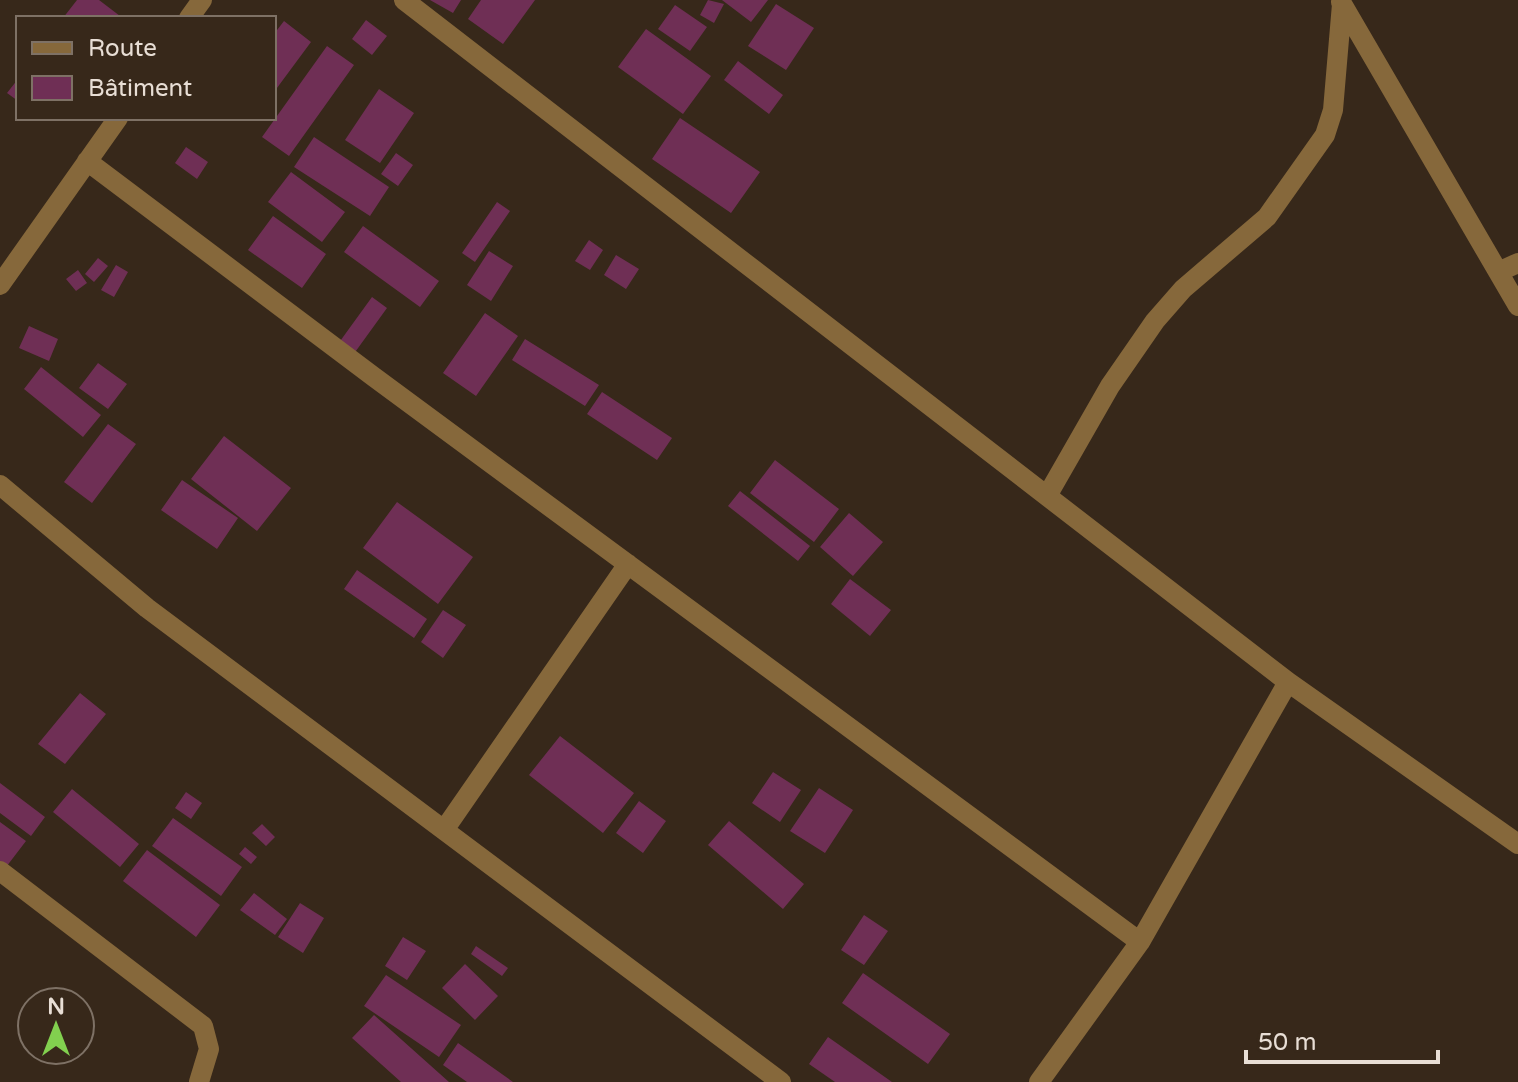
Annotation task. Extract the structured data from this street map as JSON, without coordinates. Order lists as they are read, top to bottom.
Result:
{
  "legend": ["Route", "Bâtiment"],
  "scale_bar": "50 m",
  "north": "top"
}
